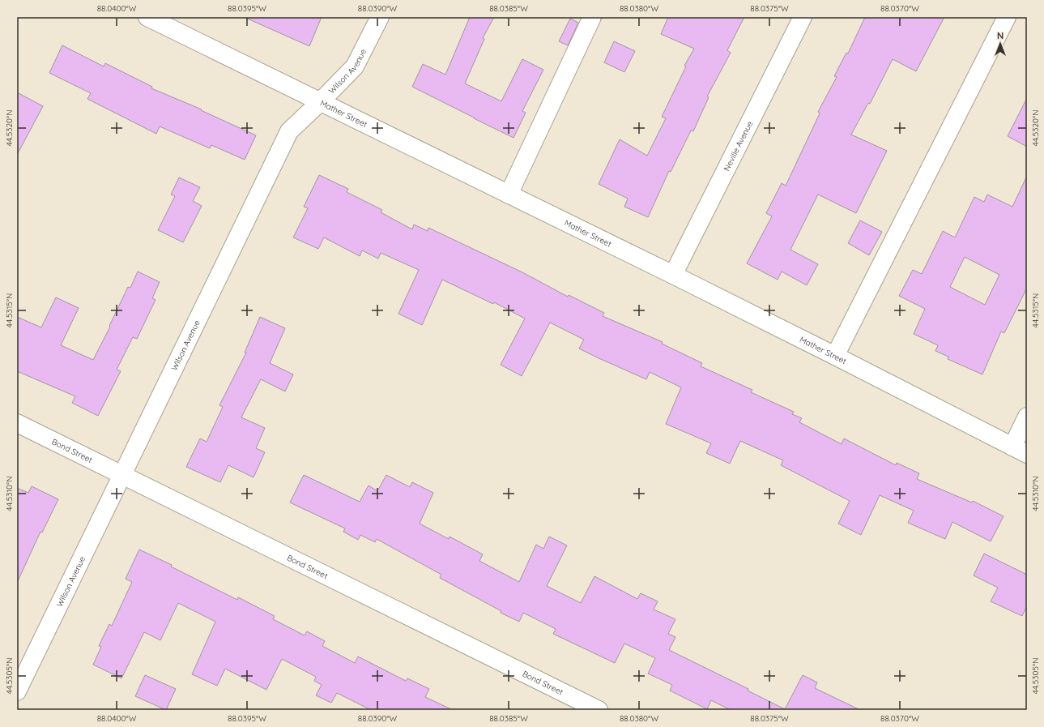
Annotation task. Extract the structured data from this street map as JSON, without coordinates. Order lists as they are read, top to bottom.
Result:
{
  "streets": {
    "street": [
      "Wilson Avenue",
      "Mather Street",
      "Neville Avenue",
      "Bond Street"
    ]
  },
  "crossings": [
    ["Wilson Avenue", "Mather Street"],
    ["Wilson Avenue", "Bond Street"],
    ["Mather Street", "Neville Avenue"]
  ],
  "north": "top",
  "coordinates": [
    "88.0400°W",
    "88.0395°W",
    "88.0390°W",
    "88.0385°W",
    "88.0380°W",
    "88.0375°W",
    "88.0370°W",
    "44.5320°N",
    "44.5315°N",
    "44.5310°N",
    "44.5305°N"
  ]
}
